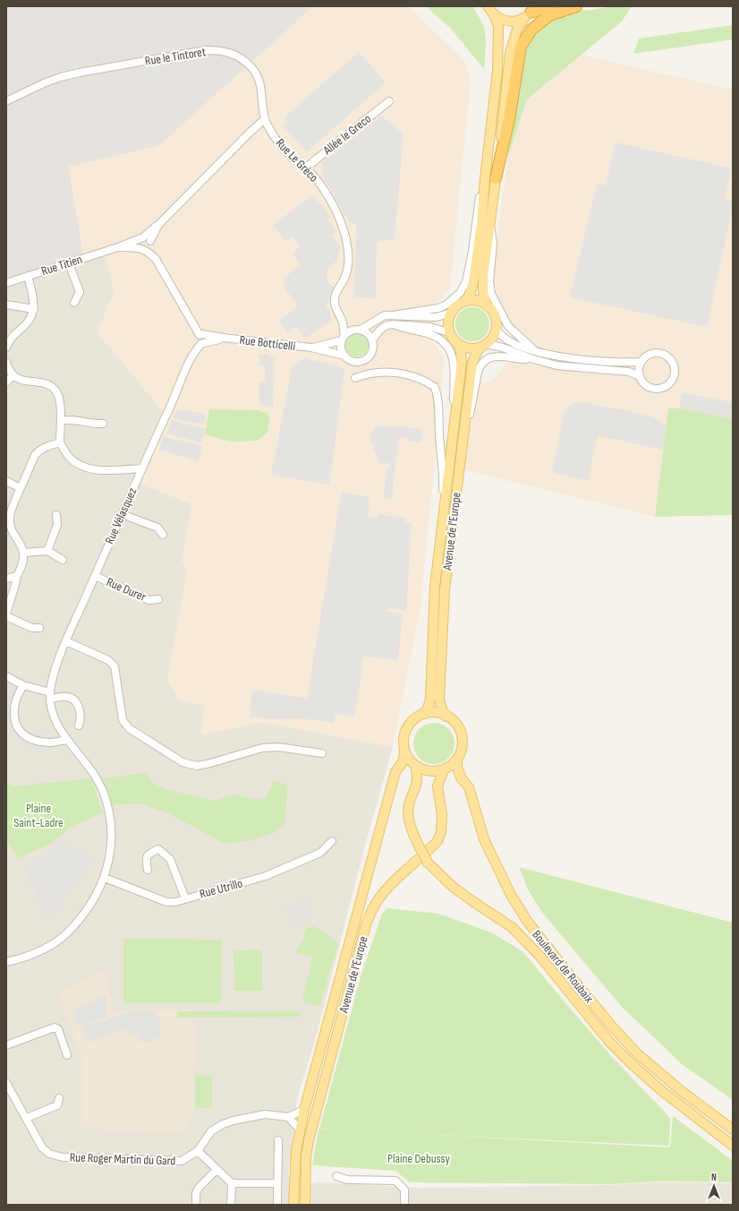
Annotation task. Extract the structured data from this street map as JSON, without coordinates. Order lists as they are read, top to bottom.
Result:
{
  "streets": {
    "main road": ["Avenue de l'Europe", "Boulevard de Roubaix"],
    "street": [
      "Rue le Tintoret",
      "Allée le Greco",
      "Rue Le Gréco",
      "Rue Titien",
      "Rue Botticelli",
      "Rue Vélasquez",
      "Rue Durer",
      "Rue Utrillo",
      "Rue Roger Martin du Gard"
    ]
  },
  "crossings": [
    ["Rue le Tintoret", "Rue Le Gréco"],
    ["Allée le Greco", "Rue Le Gréco"],
    ["Rue Le Gréco", "Rue Botticelli"],
    ["Rue Botticelli", "Rue Vélasquez"],
    ["Rue Vélasquez", "Rue Durer"],
    ["Avenue de l'Europe", "Boulevard de Roubaix"]
  ],
  "parks": ["Plaine Saint-Ladre", "Plaine Debussy"],
  "north": "top"
}
